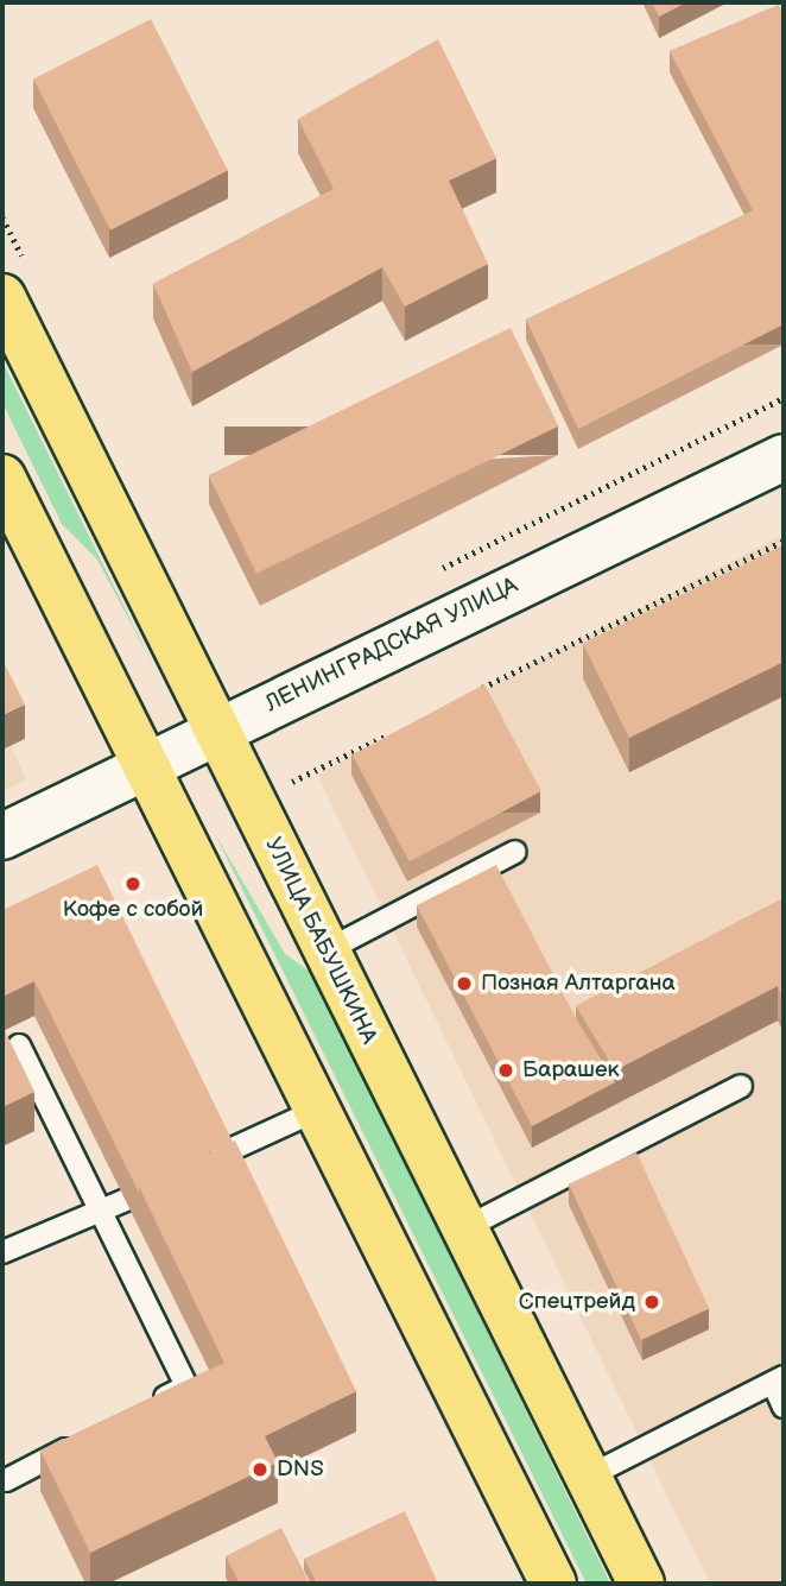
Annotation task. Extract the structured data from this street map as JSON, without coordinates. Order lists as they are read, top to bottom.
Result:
{
  "streets": {
    "main road": ["ЛЕНИНГРАДСКАЯ УЛИЦА", "УЛИЦА БАБУШКИНА"]
  },
  "crossings": [
    ["ЛЕНИНГРАДСКАЯ УЛИЦА", "УЛИЦА БАБУШКИНА"]
  ],
  "places": [
    "Кофе с собой",
    "Позная Алтаргана",
    "Барашек",
    "Спецтрейд",
    "DNS"
  ]
}
